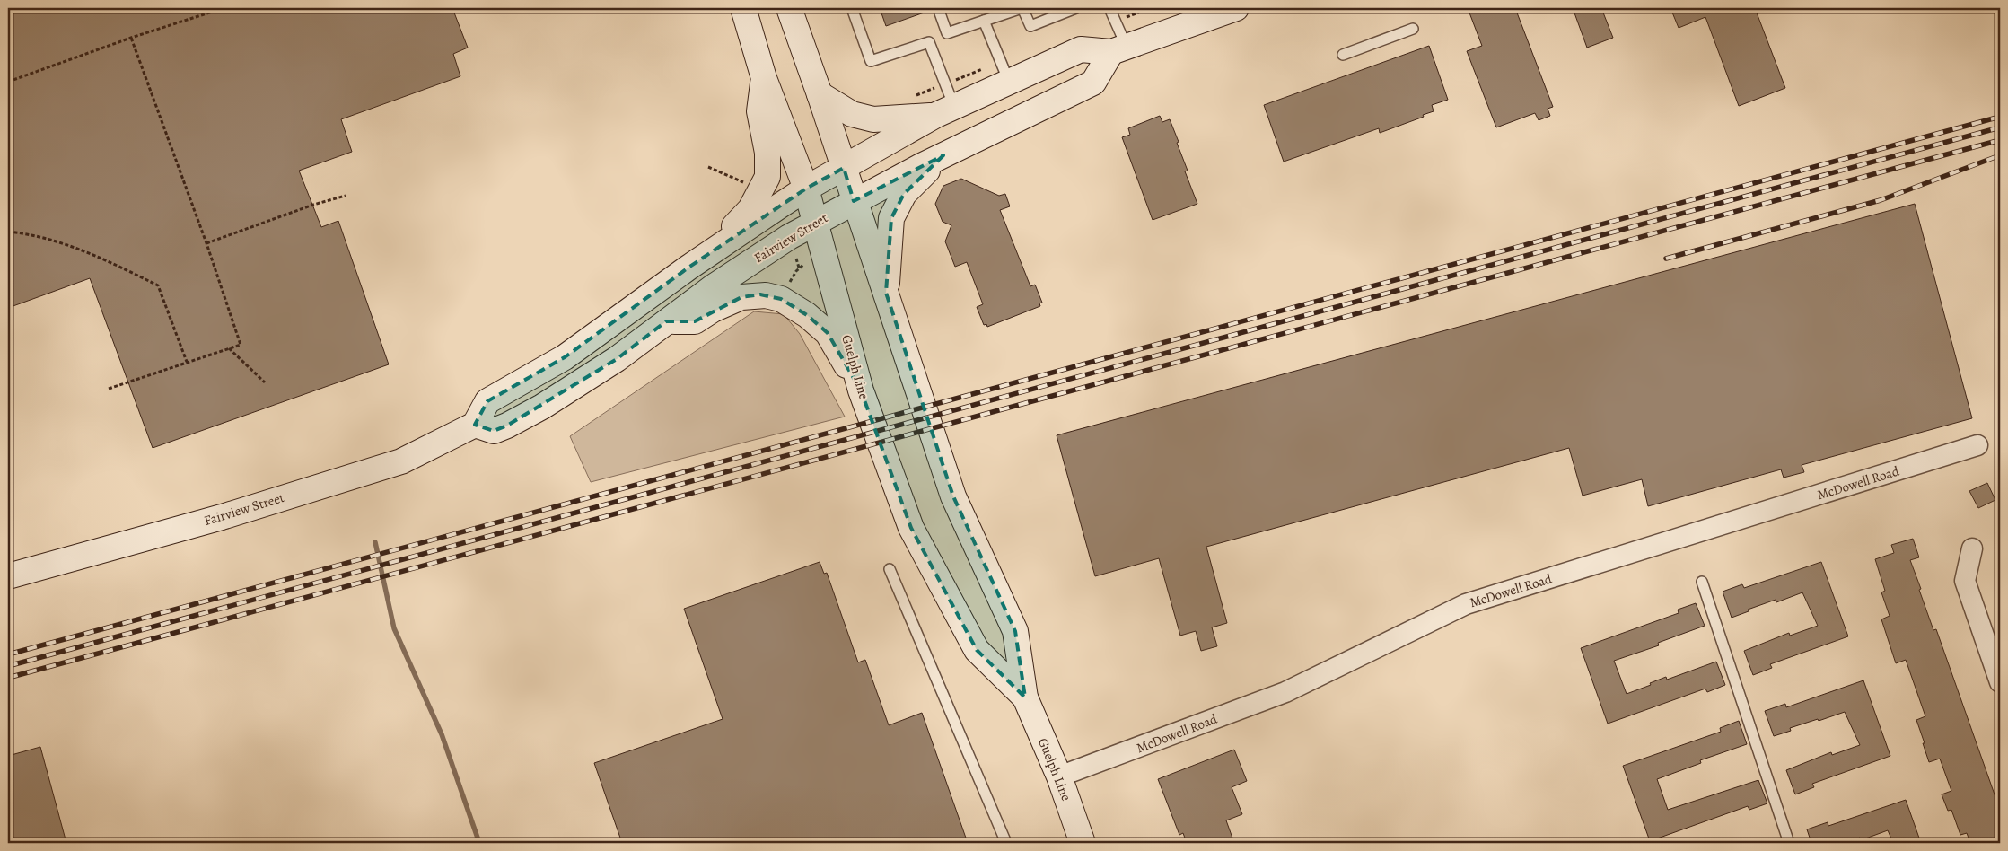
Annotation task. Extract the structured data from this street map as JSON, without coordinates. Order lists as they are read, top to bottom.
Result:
{
  "streets": {
    "main road": ["Fairview Street", "Guelph Line"],
    "street": ["McDowell Road"]
  },
  "crossings": [
    ["Fairview Street", "Guelph Line"],
    ["Guelph Line", "McDowell Road"]
  ]
}
